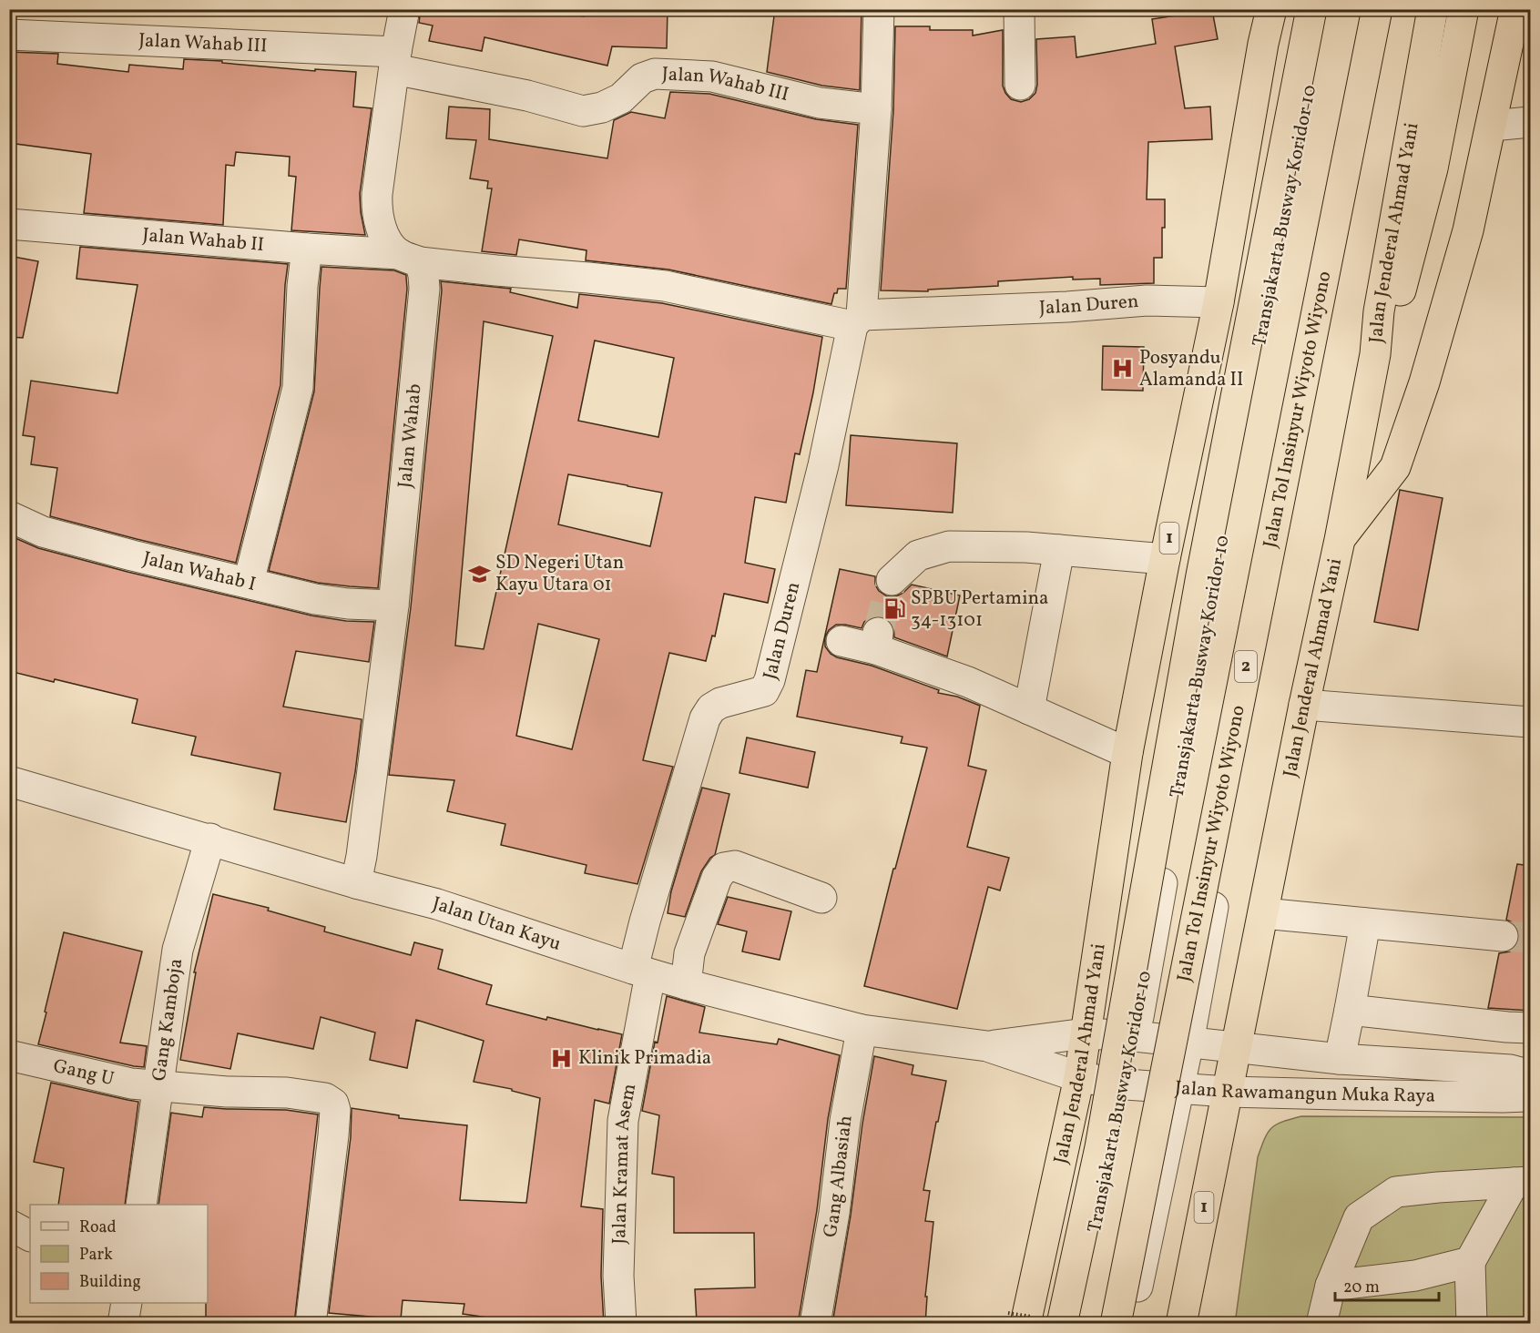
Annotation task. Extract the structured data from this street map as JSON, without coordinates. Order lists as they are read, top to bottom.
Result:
{
  "streets": {
    "highway": [
      "Jalan Jenderal Ahmad Yani",
      "Jalan Tol Insinyur Wiyoto Wiyono",
      "1",
      "2"
    ],
    "street": [
      "Jalan Wahab III",
      "Transjakarta Busway Koridor 10",
      "Jalan Wahab II",
      "Jalan Duren",
      "Jalan Wahab",
      "Jalan Wahab I",
      "Jalan Utan Kayu",
      "Gang Kamboja",
      "Gang U",
      "Jalan Rawamangun Muka Raya",
      "Jalan Kramat Asem",
      "Gang Albasiah"
    ]
  },
  "crossings": [
    ["Jalan Wahab III", "Jalan Duren"],
    ["Jalan Wahab III", "Jalan Wahab"],
    ["Transjakarta Busway Koridor 10", "Jalan Rawamangun Muka Raya"],
    ["Jalan Jenderal Ahmad Yani", "Jalan Duren"],
    ["Jalan Jenderal Ahmad Yani", "Jalan Utan Kayu"],
    ["Jalan Jenderal Ahmad Yani", "Jalan Rawamangun Muka Raya"],
    ["Jalan Wahab II", "Jalan Duren"],
    ["Jalan Wahab II", "Jalan Wahab"],
    ["Jalan Duren", "Jalan Utan Kayu"],
    ["Jalan Duren", "Jalan Kramat Asem"],
    ["Jalan Wahab", "Jalan Wahab I"],
    ["Jalan Wahab", "Jalan Utan Kayu"],
    ["Jalan Utan Kayu", "Gang Kamboja"],
    ["Jalan Utan Kayu", "Jalan Rawamangun Muka Raya"],
    ["Jalan Utan Kayu", "Jalan Kramat Asem"],
    ["Jalan Utan Kayu", "Gang Albasiah"],
    ["Gang Kamboja", "Gang U"]
  ],
  "places": {
    "hospital": ["Posyandu Alamanda II", "Klinik Primadia"],
    "school or university": ["SD Negeri Utan Kayu Utara 01"],
    "fuel station": ["SPBU Pertamina 34-13101"]
  },
  "legend": ["Road", "Park", "Building"],
  "scale_bar": "20 m"
}
